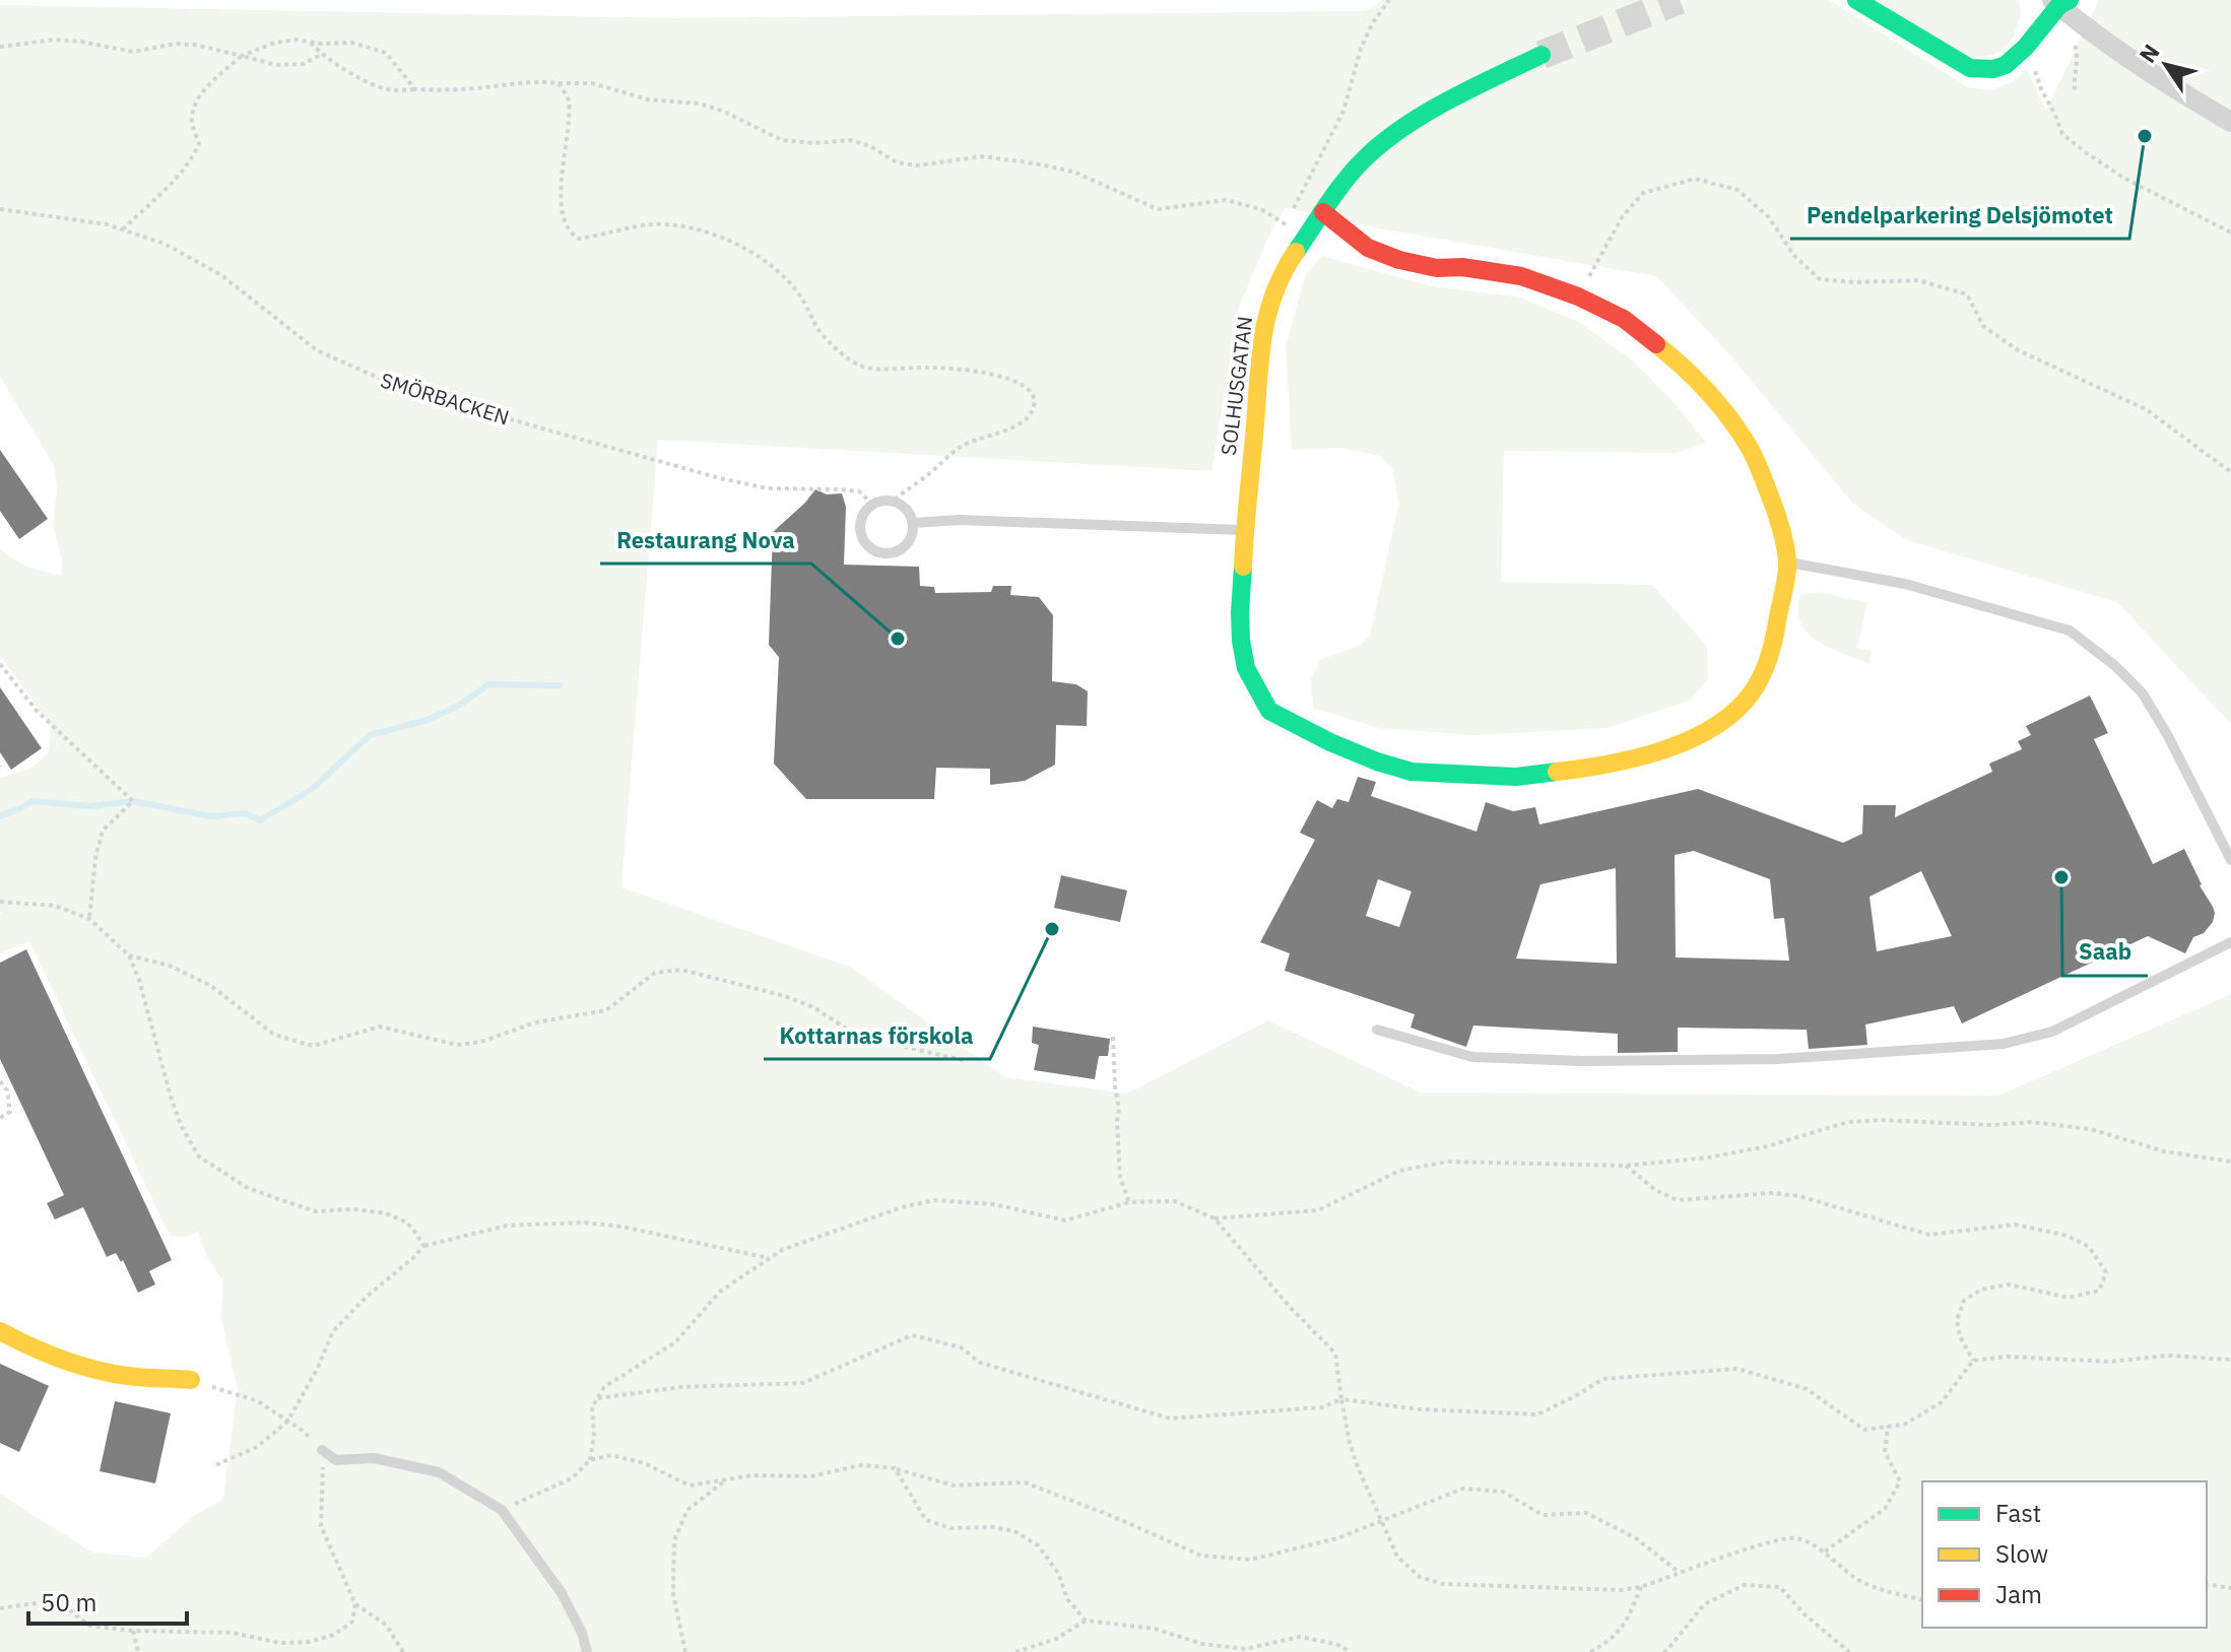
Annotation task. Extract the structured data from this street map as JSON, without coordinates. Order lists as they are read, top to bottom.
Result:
{
  "streets": {
    "street": ["SOLHUSGATAN"],
    "path": ["SMÖRBACKEN"]
  },
  "places": [
    "Pendelparkering Delsjömotet",
    "Restaurang Nova",
    "Saab",
    "Kottarnas förskola"
  ],
  "legend": ["Fast", "Slow", "Jam"],
  "scale_bar": "50 m",
  "north": "top left"
}
